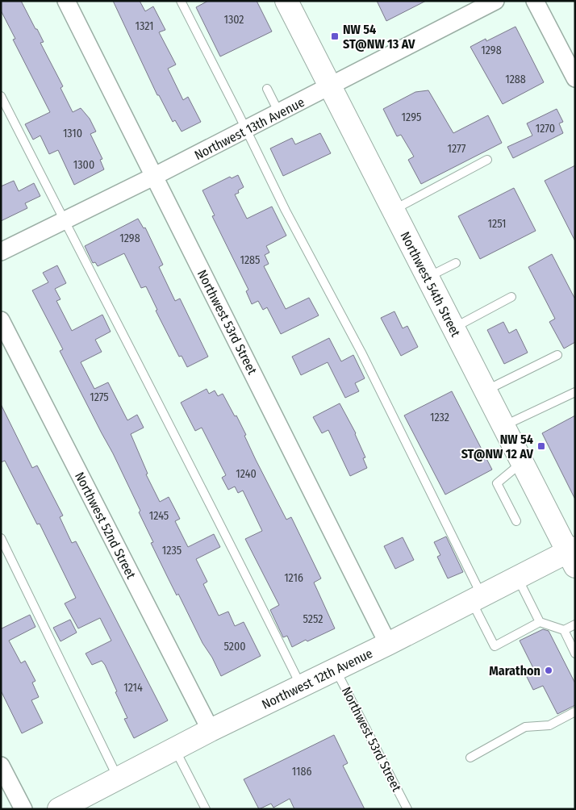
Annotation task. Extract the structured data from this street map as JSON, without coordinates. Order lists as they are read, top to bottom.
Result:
{
  "streets": {
    "main road": ["Northwest 54th Street", "Northwest 12th Avenue"],
    "street": ["Northwest 13th Avenue", "Northwest 53rd Street", "Northwest 52nd Street"]
  },
  "crossings": [
    ["Northwest 13th Avenue", "Northwest 54th Street"],
    ["Northwest 13th Avenue", "Northwest 53rd Street"],
    ["Northwest 54th Street", "Northwest 12th Avenue"],
    ["Northwest 53rd Street", "Northwest 12th Avenue"],
    ["Northwest 52nd Street", "Northwest 12th Avenue"]
  ],
  "places": {
    "transit": ["NW 54 ST@NW 13 AV", "NW 54 ST@NW 12 AV"],
    "other": ["Marathon"]
  },
  "house_numbers": [
    "1302",
    "1321",
    "1298",
    "1288",
    "1295",
    "1270",
    "1310",
    "1277",
    "1300",
    "1251",
    "1298",
    "1285",
    "1275",
    "1232",
    "1240",
    "1245",
    "1235",
    "1216",
    "5252",
    "5200",
    "1214",
    "1186"
  ]
}
